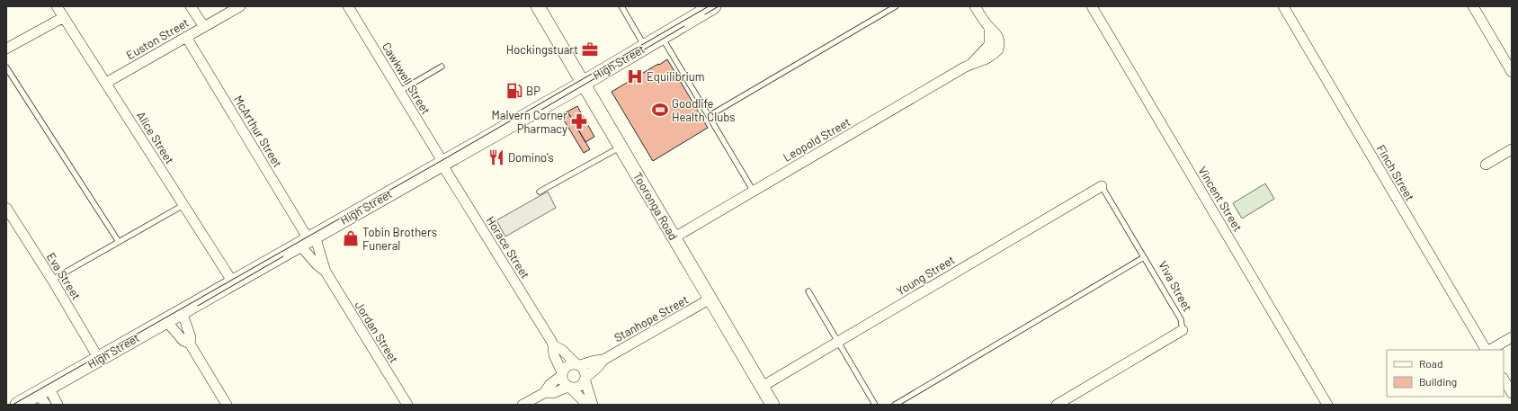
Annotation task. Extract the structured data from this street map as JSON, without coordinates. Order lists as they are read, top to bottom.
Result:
{
  "streets": {
    "main road": ["High Street", "Tooronga Road"],
    "street": [
      "Euston Street",
      "Cawkwell Street",
      "McArthur Street",
      "Alice Street",
      "Leopold Street",
      "Finch Street",
      "Vincent Street",
      "Horace Street",
      "Young Street",
      "Eva Street",
      "Viva Street",
      "Stanhope Street",
      "Jordan Street"
    ]
  },
  "crossings": [
    ["Euston Street", "McArthur Street"],
    ["Euston Street", "Alice Street"],
    ["High Street", "Cawkwell Street"],
    ["High Street", "McArthur Street"],
    ["High Street", "Alice Street"],
    ["High Street", "Tooronga Road"],
    ["High Street", "Horace Street"],
    ["High Street", "Eva Street"],
    ["High Street", "Jordan Street"],
    ["Cawkwell Street", "Horace Street"],
    ["McArthur Street", "Jordan Street"],
    ["Leopold Street", "Tooronga Road"],
    ["Tooronga Road", "Young Street"],
    ["Tooronga Road", "Stanhope Street"],
    ["Horace Street", "Stanhope Street"],
    ["Young Street", "Viva Street"]
  ],
  "places": {
    "office": ["Hockingstuart"],
    "hospital": ["Equilibrium"],
    "fuel station": ["BP"],
    "sports": ["Goodlife Health Clubs"],
    "pharmacy": ["Malvern Corner Pharmacy"],
    "restaurant": ["Domino's"],
    "shop": ["Tobin Brothers Funeral"]
  },
  "legend": ["Road", "Building"]
}
